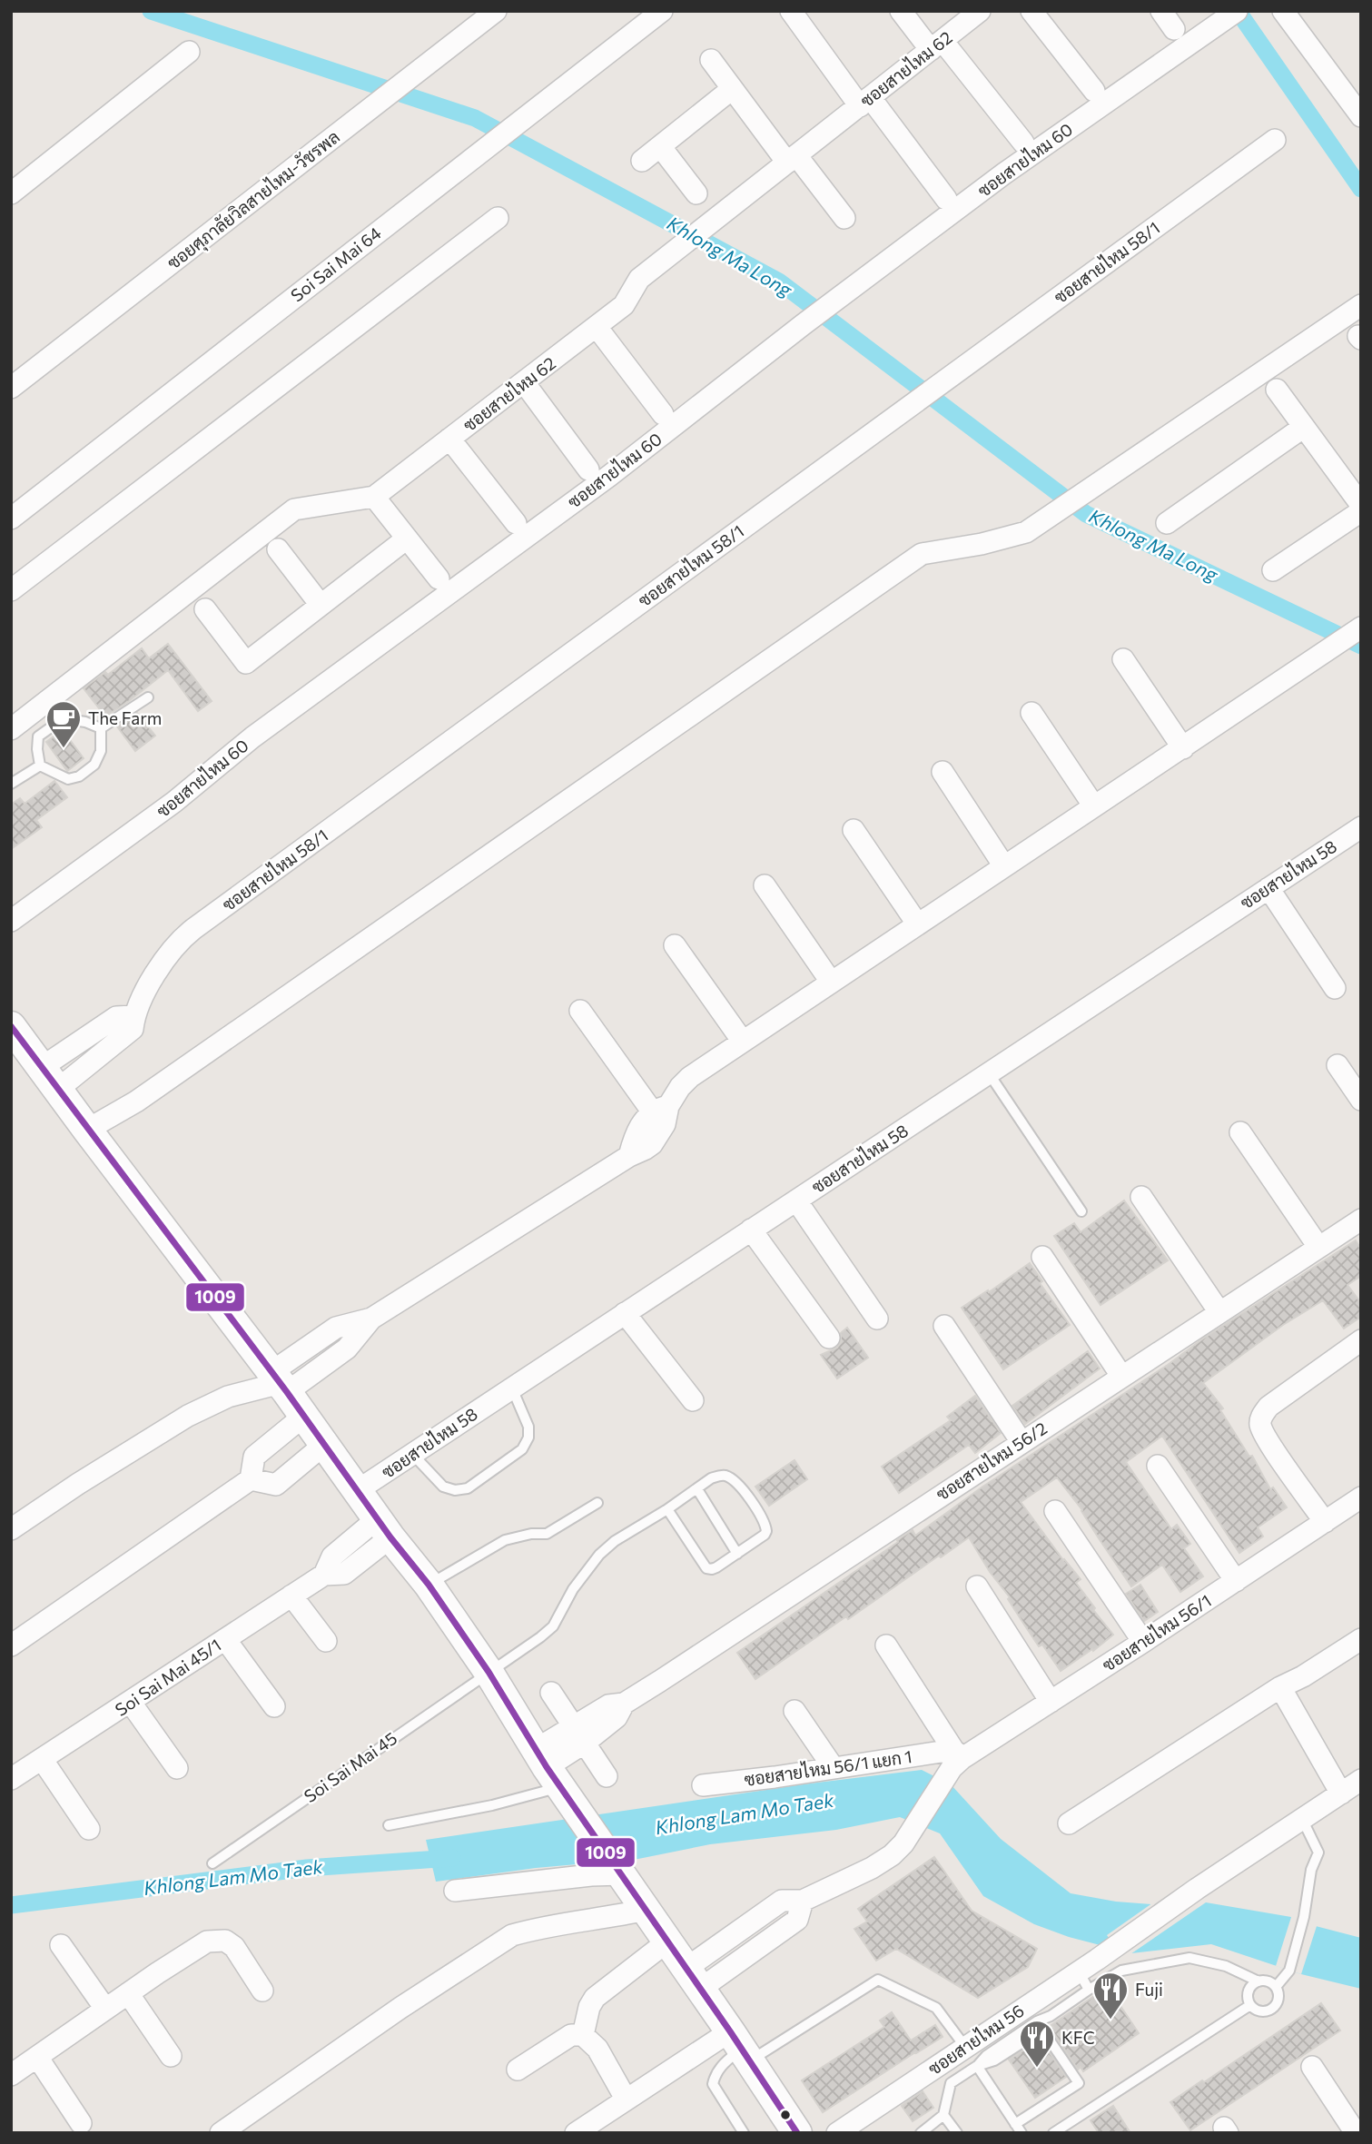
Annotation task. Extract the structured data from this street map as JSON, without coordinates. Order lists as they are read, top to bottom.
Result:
{
  "streets": {
    "street": [
      "ซอยสายไหม 62",
      "ซอยสายไหม 60",
      "ซอยศุภาลัยวิลสายไหม-วัชรพล",
      "ซอยสายไหม 58/1",
      "Soi Sai Mai 64",
      "ซอยสายไหม 58",
      "ซอยสายไหม 56/2",
      "ซอยสายไหม 56/1",
      "Soi Sai Mai 45/1",
      "ซอยสายไหม 56/1 แยก 1",
      "ซอยสายไหม 56"
    ],
    "lane": ["Soi Sai Mai 45"]
  },
  "crossings": [
    ["ซอยสายไหม 56/1", "ซอยสายไหม 56/1 แยก 1"]
  ],
  "water": ["Khlong Ma Long", "Khlong Lam Mo Taek"],
  "places": {
    "cafe": ["The Farm"],
    "restaurant": ["Fuji", "KFC"]
  },
  "lines": ["transit line 1009"]
}
